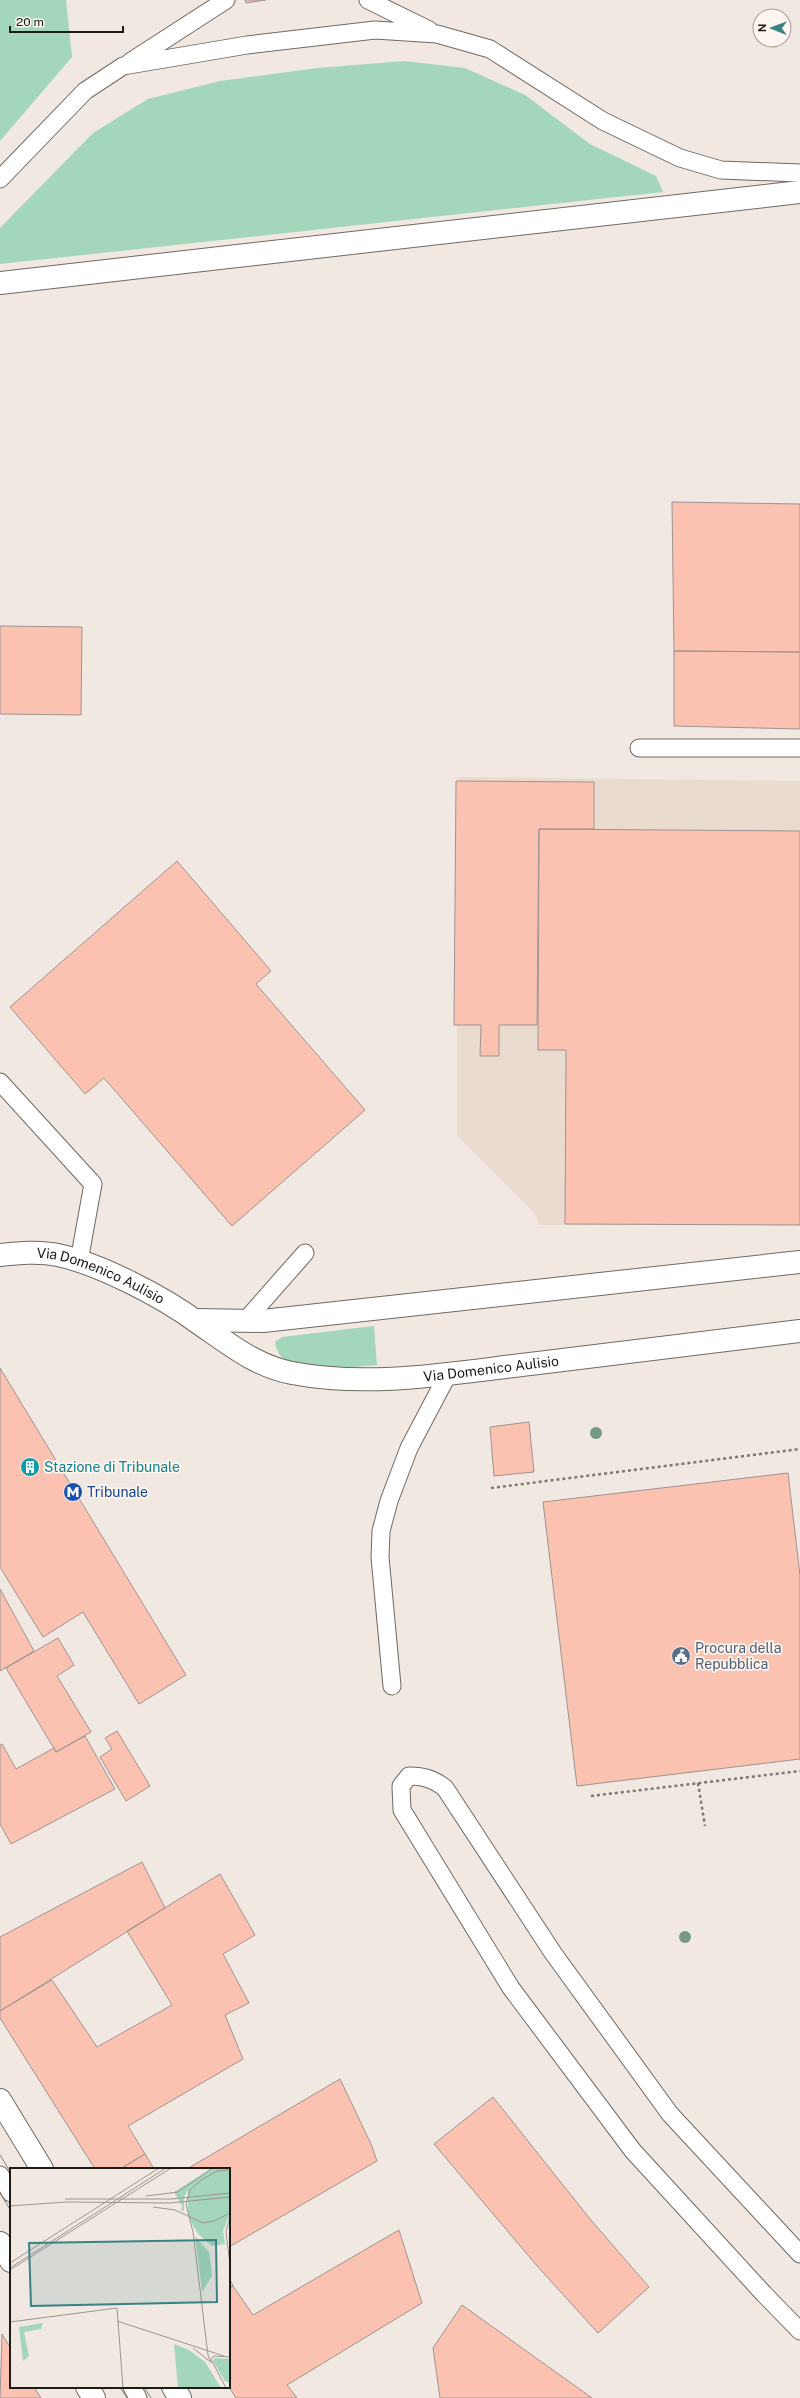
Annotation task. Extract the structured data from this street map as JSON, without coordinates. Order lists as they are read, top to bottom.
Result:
{
  "streets": {
    "main road": ["Via Domenico Aulisio"]
  },
  "places": {
    "building": ["Stazione di Tribunale"],
    "metro station": ["Tribunale"],
    "public building": ["Procura della Repubblica"]
  },
  "scale_bar": "20 m",
  "north": "left"
}
